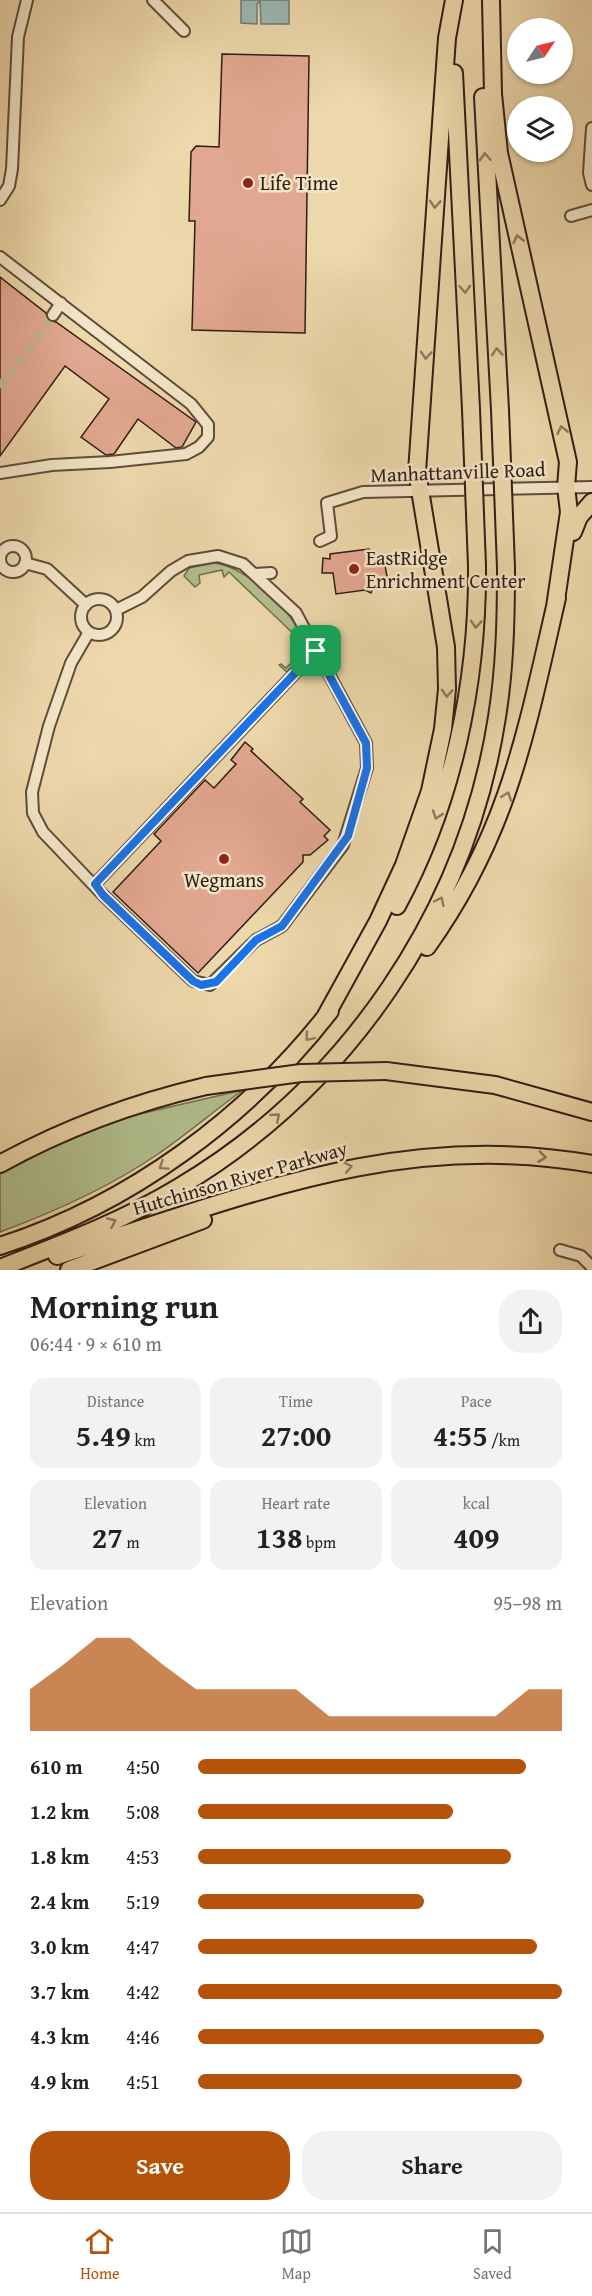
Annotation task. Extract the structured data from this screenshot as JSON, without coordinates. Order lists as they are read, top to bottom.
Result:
{
  "streets": {
    "highway": ["Hutchinson River Parkway"],
    "street": ["Manhattanville Road"]
  },
  "places": ["Life Time", "EastRidge Enrichment Center", "Wegmans"],
  "north": "top right",
  "page": {
    "heading": ["Morning run", "06:44 · 9 × 610 m"],
    "stats": [
      ["Distance", "5.49 km"],
      ["Time", "27:00"],
      ["Pace", "4:55 /km"],
      ["Elevation", "27 m"],
      ["Heart rate", "138 bpm"],
      ["kcal", "409"]
    ],
    "chart": ["Elevation", "95–98 m"],
    "list": [
      {
        "name": "610 m",
        "note": "4:50"
      },
      {
        "name": "1.2 km",
        "note": "5:08"
      },
      {
        "name": "1.8 km",
        "note": "4:53"
      },
      {
        "name": "2.4 km",
        "note": "5:19"
      },
      {
        "name": "3.0 km",
        "note": "4:47"
      },
      {
        "name": "3.7 km",
        "note": "4:42"
      },
      {
        "name": "4.3 km",
        "note": "4:46"
      },
      {
        "name": "4.9 km",
        "note": "4:51"
      }
    ],
    "buttons": ["Save", "Share"],
    "tabs": ["Home", "Map", "Saved"]
  }
}
